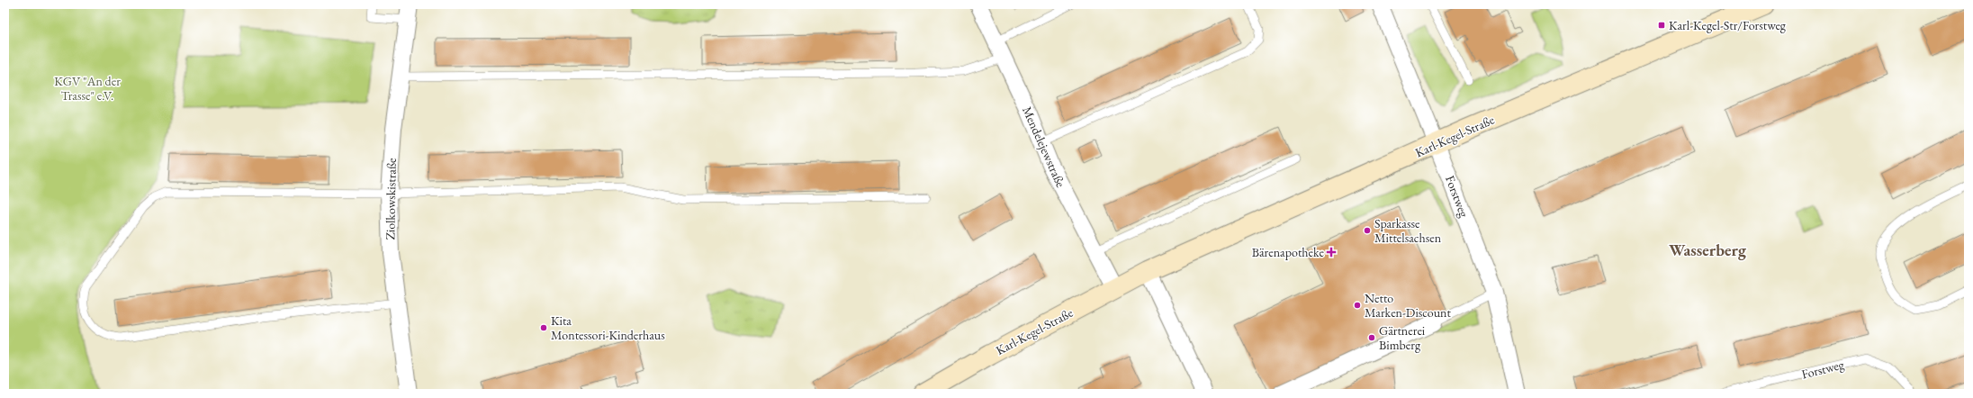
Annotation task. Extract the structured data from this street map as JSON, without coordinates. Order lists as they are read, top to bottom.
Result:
{
  "streets": {
    "street": [
      "Karl-Kegel-Straße",
      "Mendelejewstraße",
      "Forstweg",
      "Ziolkowskistraße"
    ]
  },
  "crossings": [
    ["Karl-Kegel-Straße", "Mendelejewstraße"],
    ["Karl-Kegel-Straße", "Forstweg"]
  ],
  "districts": ["Wasserberg"],
  "parks": ["KGV \"An der Trasse\" e.V."],
  "places": {
    "transit": ["Karl-Kegel-Str/Forstweg"],
    "other": [
      "Sparkasse Mittelsachsen",
      "Netto Marken-Discount",
      "Kita Montessori-Kinderhaus",
      "Gärtnerei Bimberg"
    ],
    "health": ["Bärenapotheke"]
  }
}
